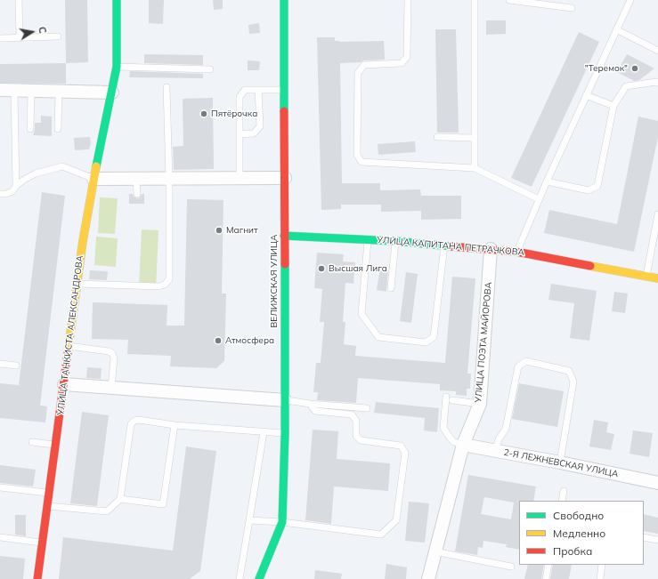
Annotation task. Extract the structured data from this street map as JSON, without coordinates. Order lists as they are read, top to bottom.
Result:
{
  "streets": {
    "street": [
      "УЛИЦА КАПИТАНА ПЕТРАЧКОВА",
      "ВЕЛИЖСКАЯ УЛИЦА",
      "УЛИЦА ТАНКИСТА АЛЕКСАНДРОВА",
      "УЛИЦА ПОЭТА МАЙОРОВА",
      "2-Я ЛЕЖНЕВСКАЯ УЛИЦА"
    ]
  },
  "crossings": [
    ["УЛИЦА КАПИТАНА ПЕТРАЧКОВА", "ВЕЛИЖСКАЯ УЛИЦА"],
    ["УЛИЦА КАПИТАНА ПЕТРАЧКОВА", "УЛИЦА ПОЭТА МАЙОРОВА"],
    ["УЛИЦА ПОЭТА МАЙОРОВА", "2-Я ЛЕЖНЕВСКАЯ УЛИЦА"]
  ],
  "places": [
    "\"Теремок\"",
    "Пятёрочка",
    "Магнит",
    "Высшая Лига",
    "Атмосфера"
  ],
  "legend": ["Свободно", "Медленно", "Пробка"],
  "north": "right"
}
